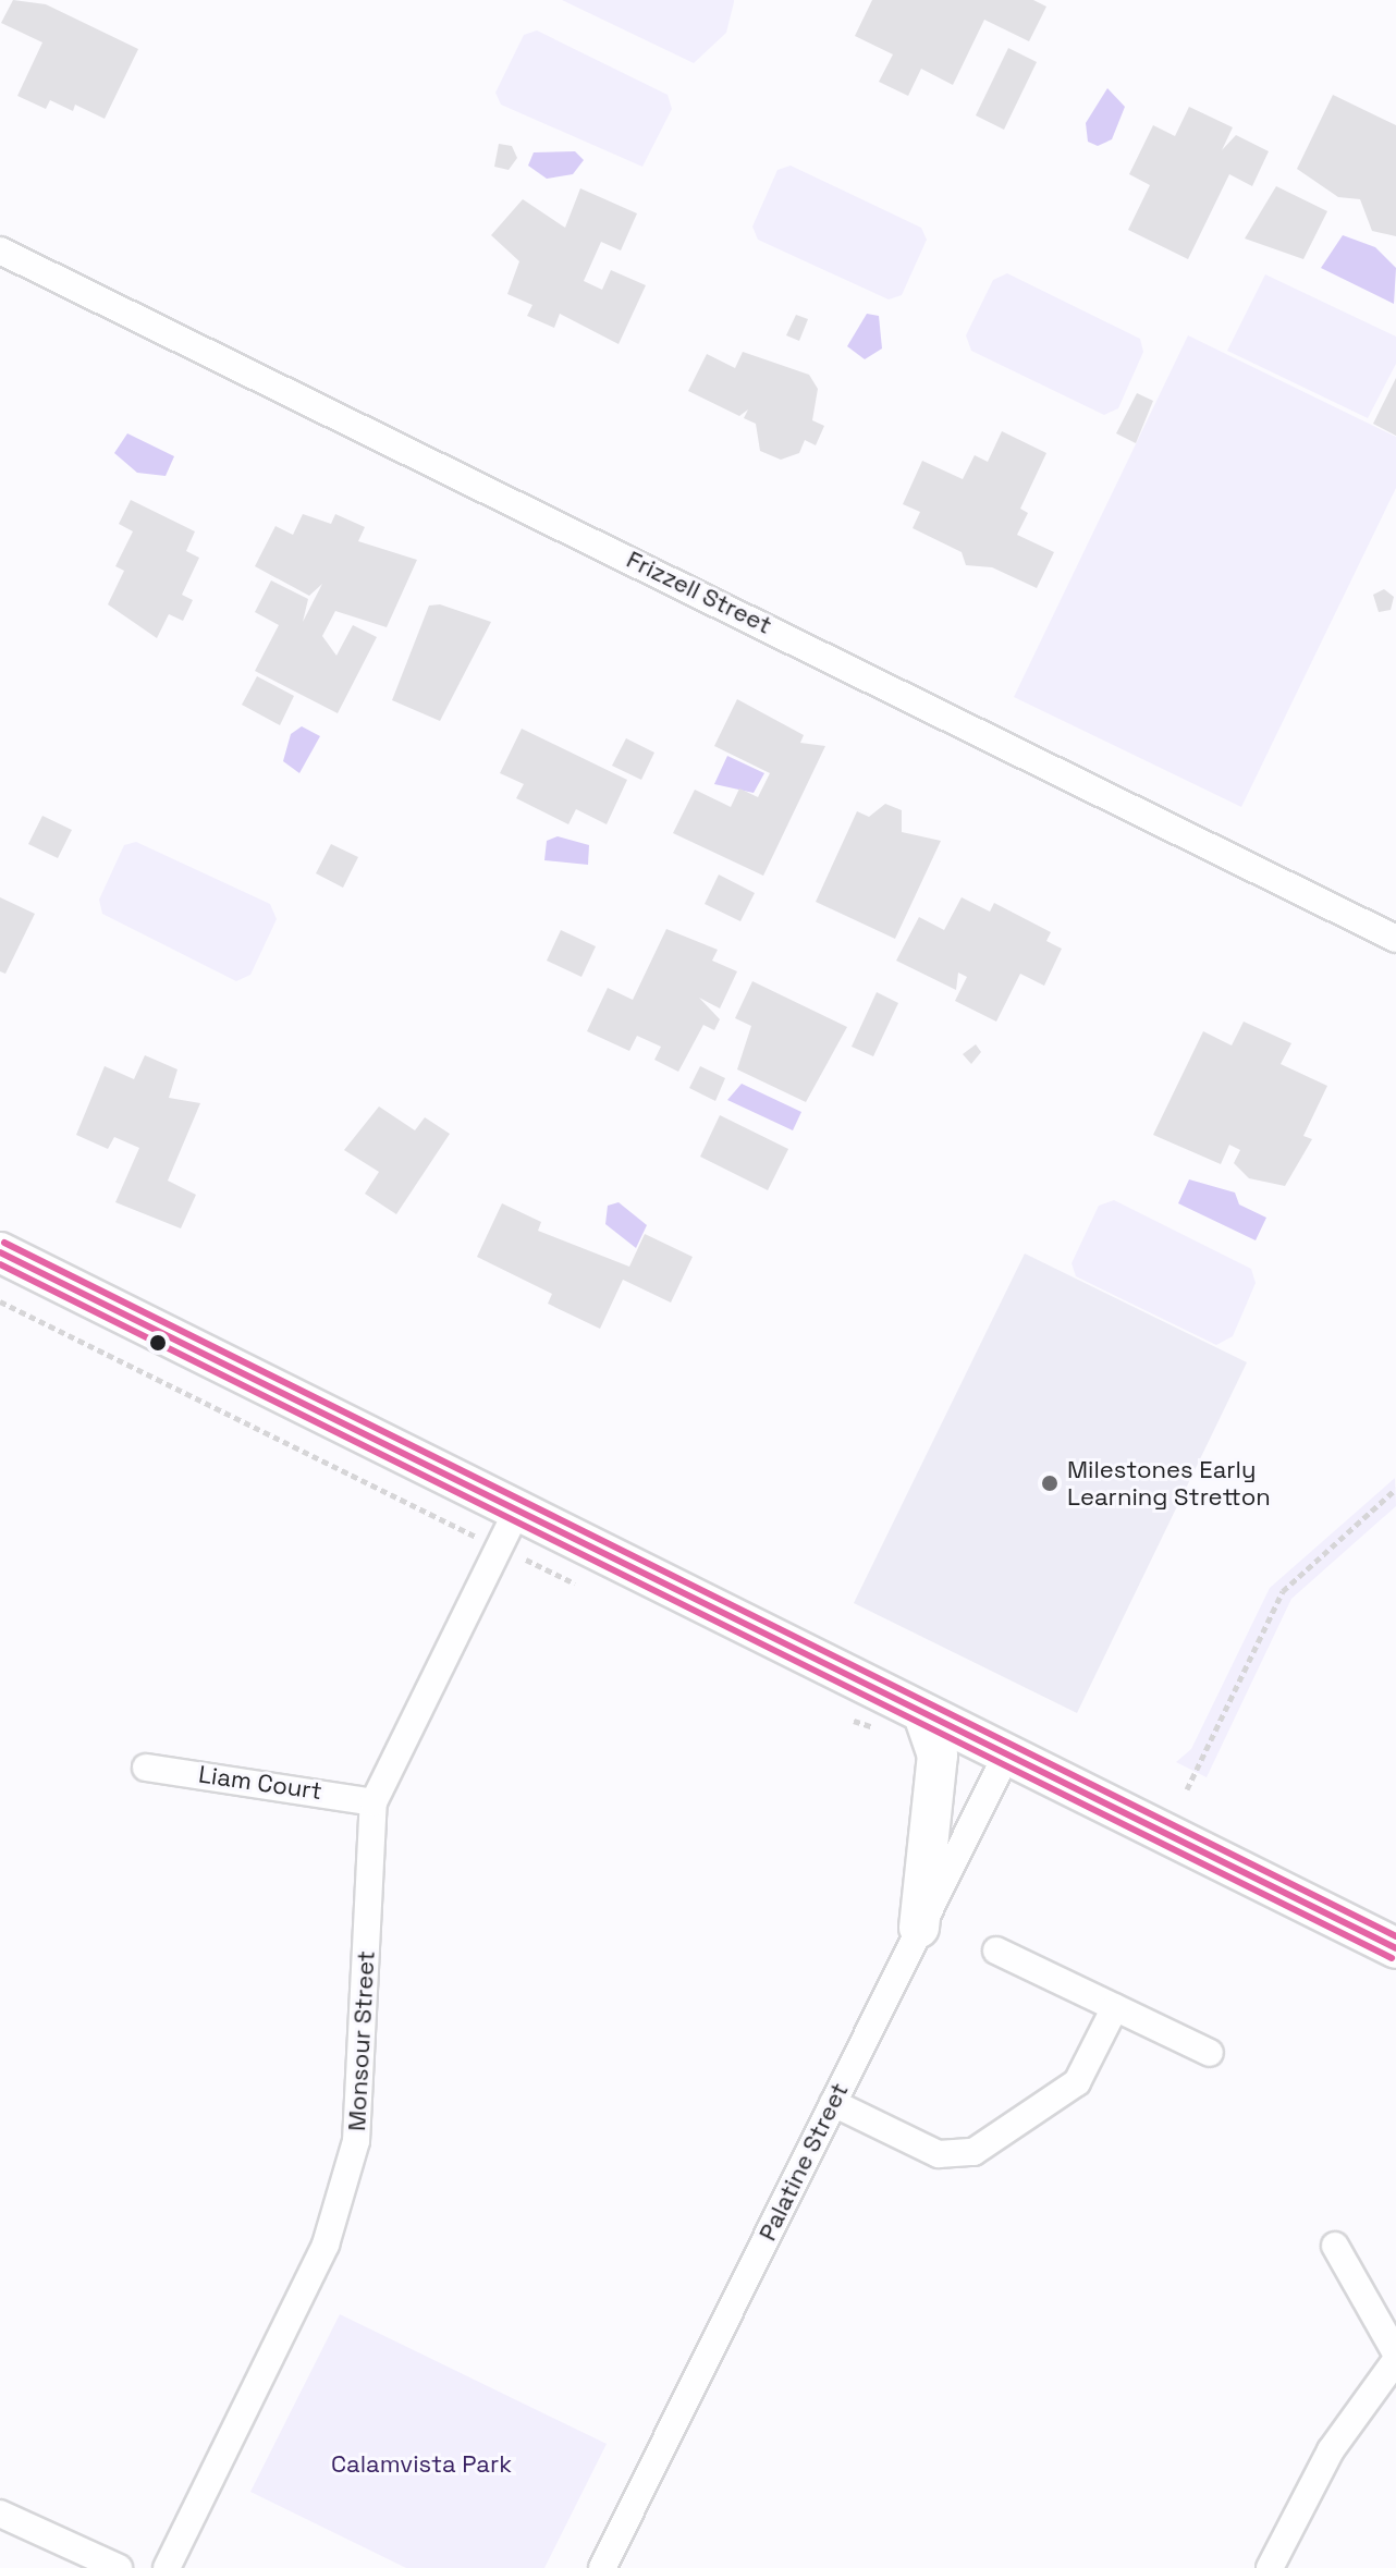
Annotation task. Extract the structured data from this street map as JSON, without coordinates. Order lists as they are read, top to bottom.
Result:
{
  "streets": {
    "street": [
      "Frizzell Street",
      "Liam Court",
      "Monsour Street",
      "Palatine Street"
    ]
  },
  "crossings": [
    ["Liam Court", "Monsour Street"]
  ],
  "parks": ["Calamvista Park"],
  "places": ["Milestones Early Learning Stretton"]
}
